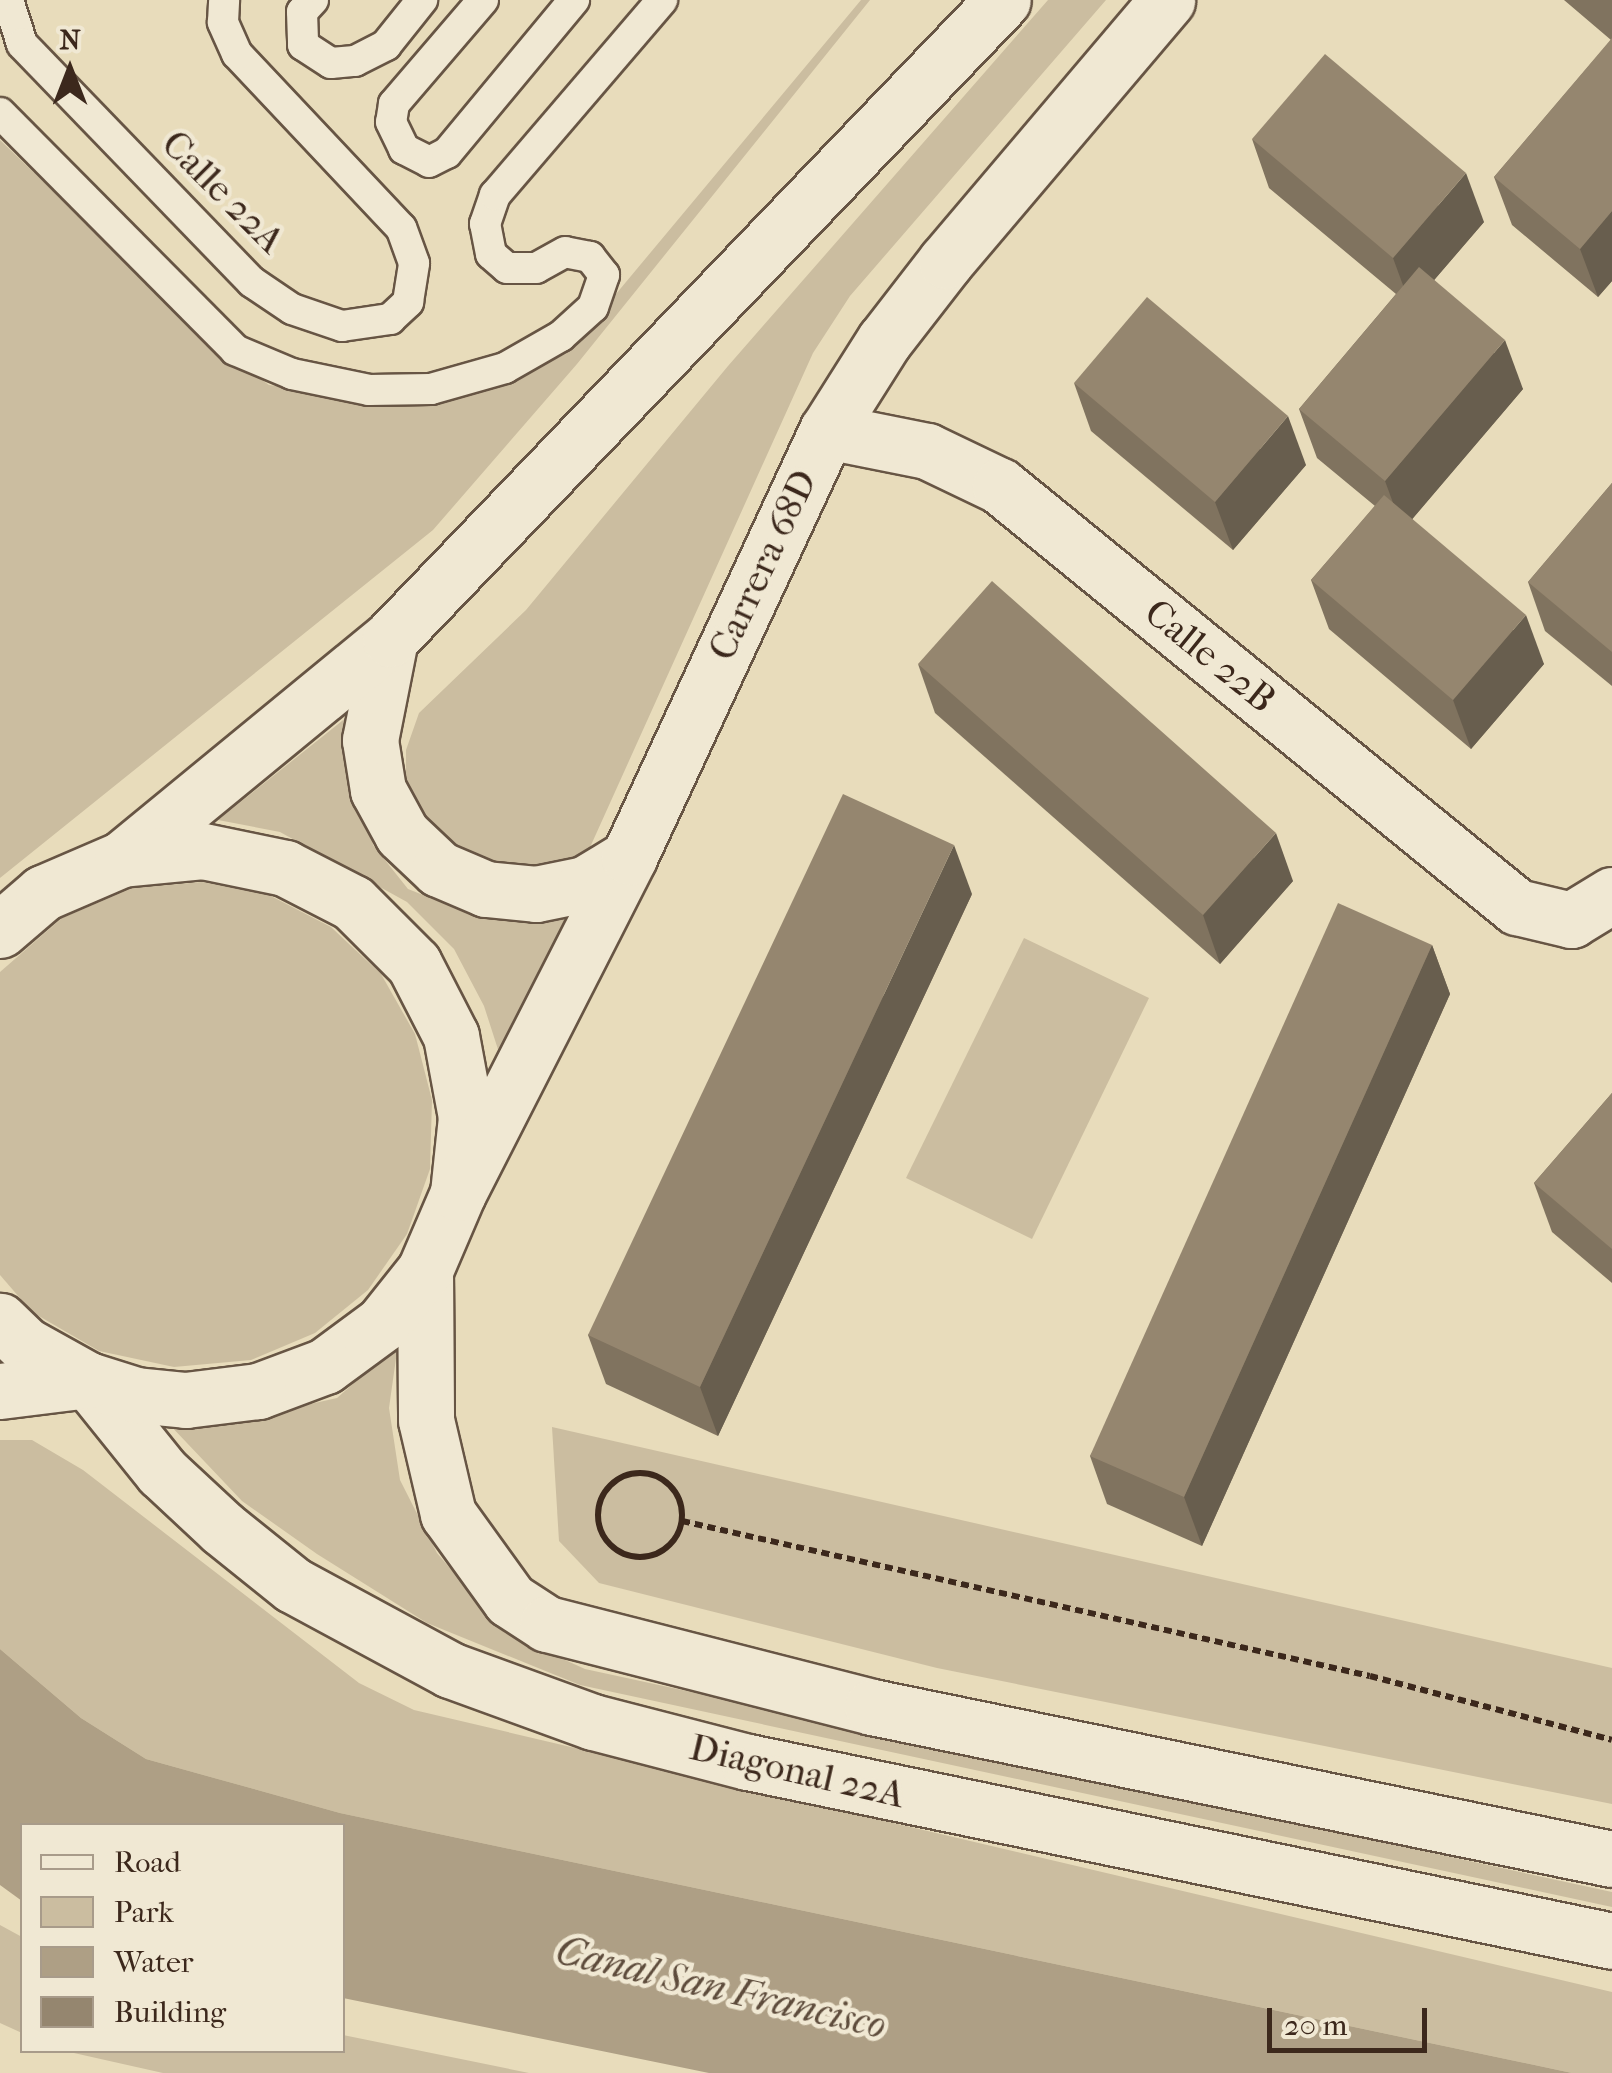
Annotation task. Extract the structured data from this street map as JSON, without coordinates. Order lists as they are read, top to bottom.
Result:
{
  "streets": {
    "main road": ["Carrera 68D", "Calle 22B", "Diagonal 22A"],
    "lane": ["Calle 22A"]
  },
  "crossings": [
    ["Carrera 68D", "Calle 22B"]
  ],
  "water": ["Canal San Francisco"],
  "legend": [
    "Road",
    "Park",
    "Water",
    "Building"
  ],
  "scale_bar": "20 m",
  "north": "top"
}
